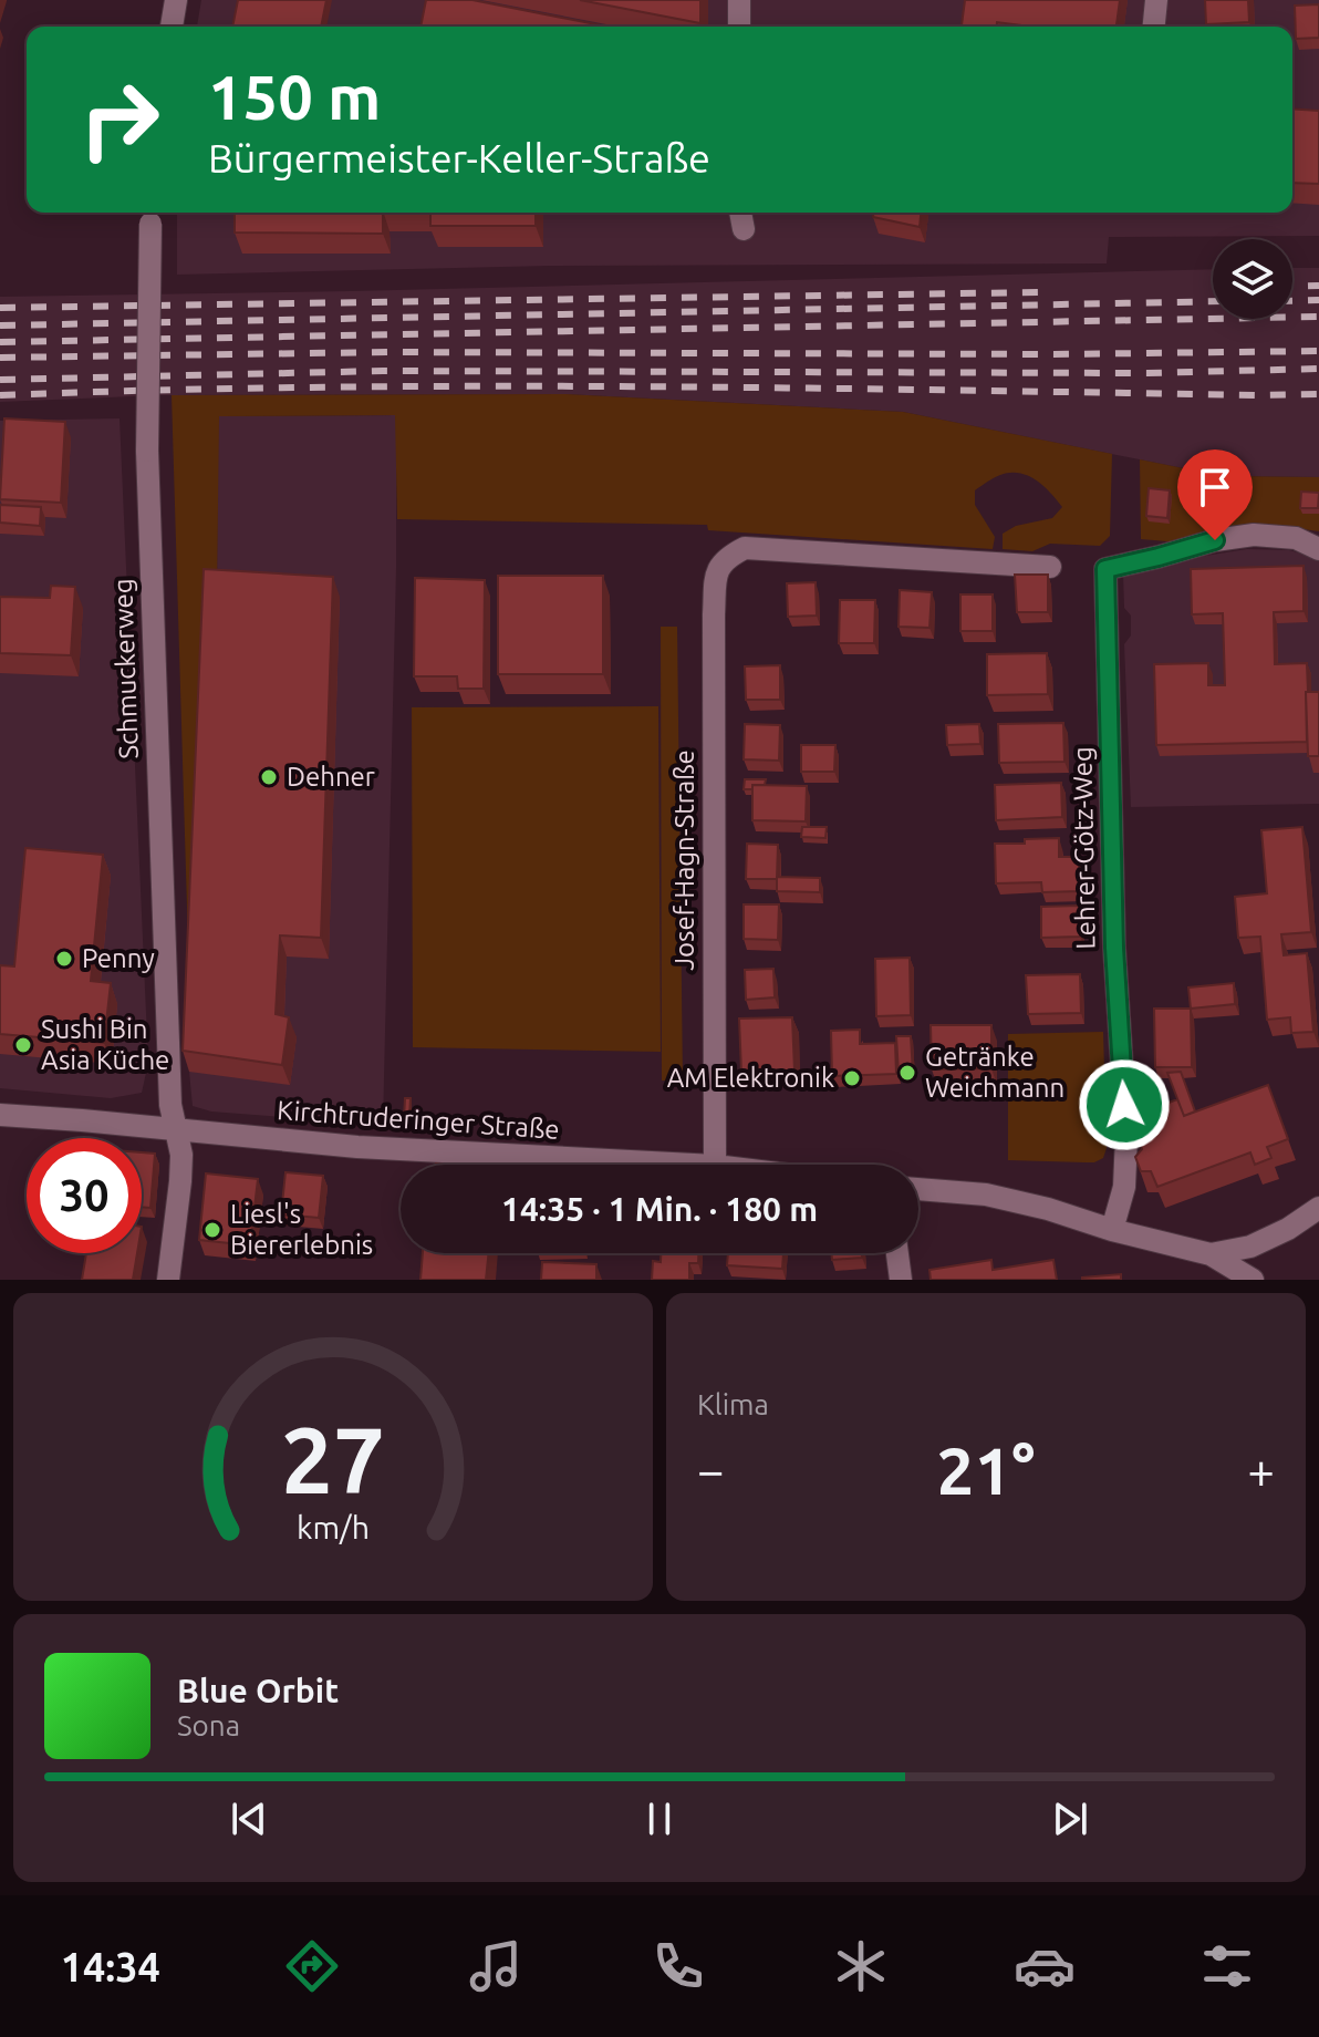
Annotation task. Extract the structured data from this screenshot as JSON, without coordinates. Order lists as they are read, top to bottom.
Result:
{
  "streets": {
    "street": [
      "Schmuckerweg",
      "Lehrer-Götz-Weg",
      "Josef-Hagn-Straße",
      "Kirchtruderinger Straße"
    ]
  },
  "crossings": [
    ["Schmuckerweg", "Kirchtruderinger Straße"]
  ],
  "places": [
    "Dehner",
    "Penny",
    "Sushi Bin Asia Küche",
    "Getränke Weichmann",
    "AM Elektronik",
    "Liesl's Biererlebnis"
  ],
  "page": {
    "turn": ["150 m", "Bürgermeister-Keller-Straße"],
    "limit": "30",
    "trip": "14:35 · 1 Min. · 180 m",
    "tile": "Klima",
    "heat": ["−", "21°", "+"],
    "song": ["Blue Orbit", "Sona"],
    "tabs": "14:34",
    "gauge": ["27", "km/h"]
  }
}
